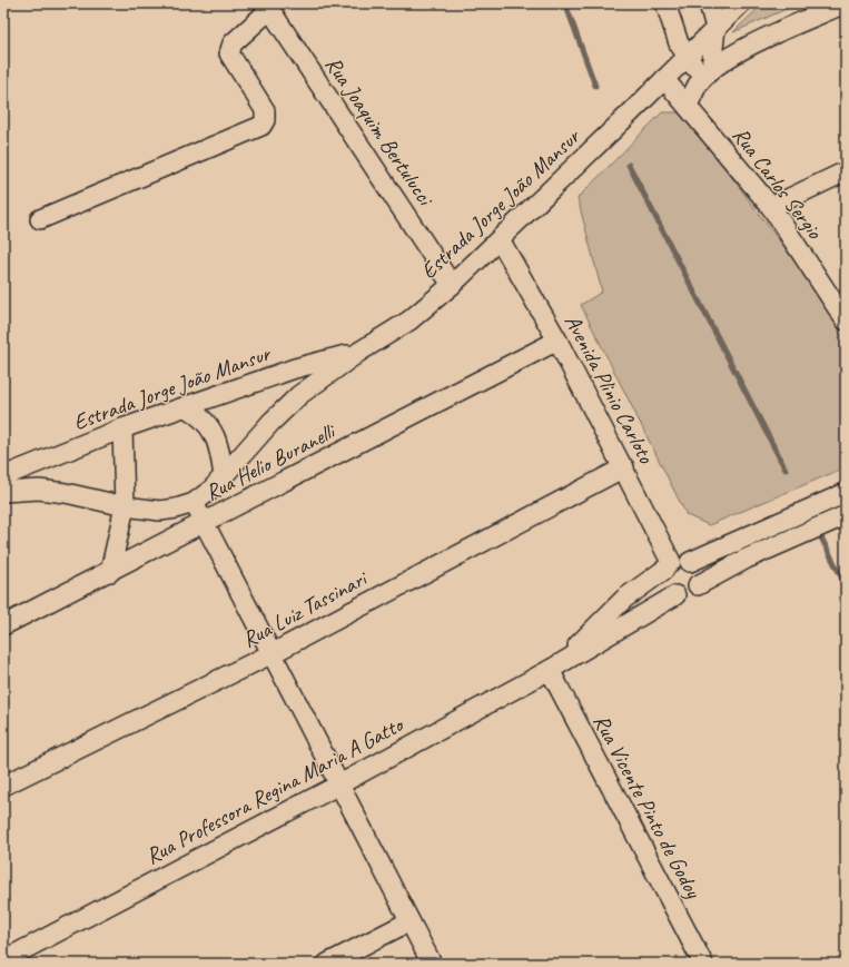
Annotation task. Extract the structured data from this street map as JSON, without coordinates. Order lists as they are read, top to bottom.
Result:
{
  "streets": {
    "street": [
      "Rua Joaquim Bertulucci",
      "Rua Carlos Sergio",
      "Estrada Jorge João Mansur",
      "Avenida Plinio Carloto",
      "Rua Helio Buranelli",
      "Rua Luiz Tassinari",
      "Rua Professora Regina Maria A Gatto",
      "Rua Vicente Pinto de Godoy"
    ]
  },
  "crossings": [
    ["Rua Joaquim Bertulucci", "Estrada Jorge João Mansur"],
    ["Rua Carlos Sergio", "Estrada Jorge João Mansur"],
    ["Estrada Jorge João Mansur", "Avenida Plinio Carloto"],
    ["Avenida Plinio Carloto", "Rua Helio Buranelli"],
    ["Avenida Plinio Carloto", "Rua Luiz Tassinari"],
    ["Avenida Plinio Carloto", "Rua Professora Regina Maria A Gatto"],
    ["Rua Professora Regina Maria A Gatto", "Rua Vicente Pinto de Godoy"]
  ]
}
